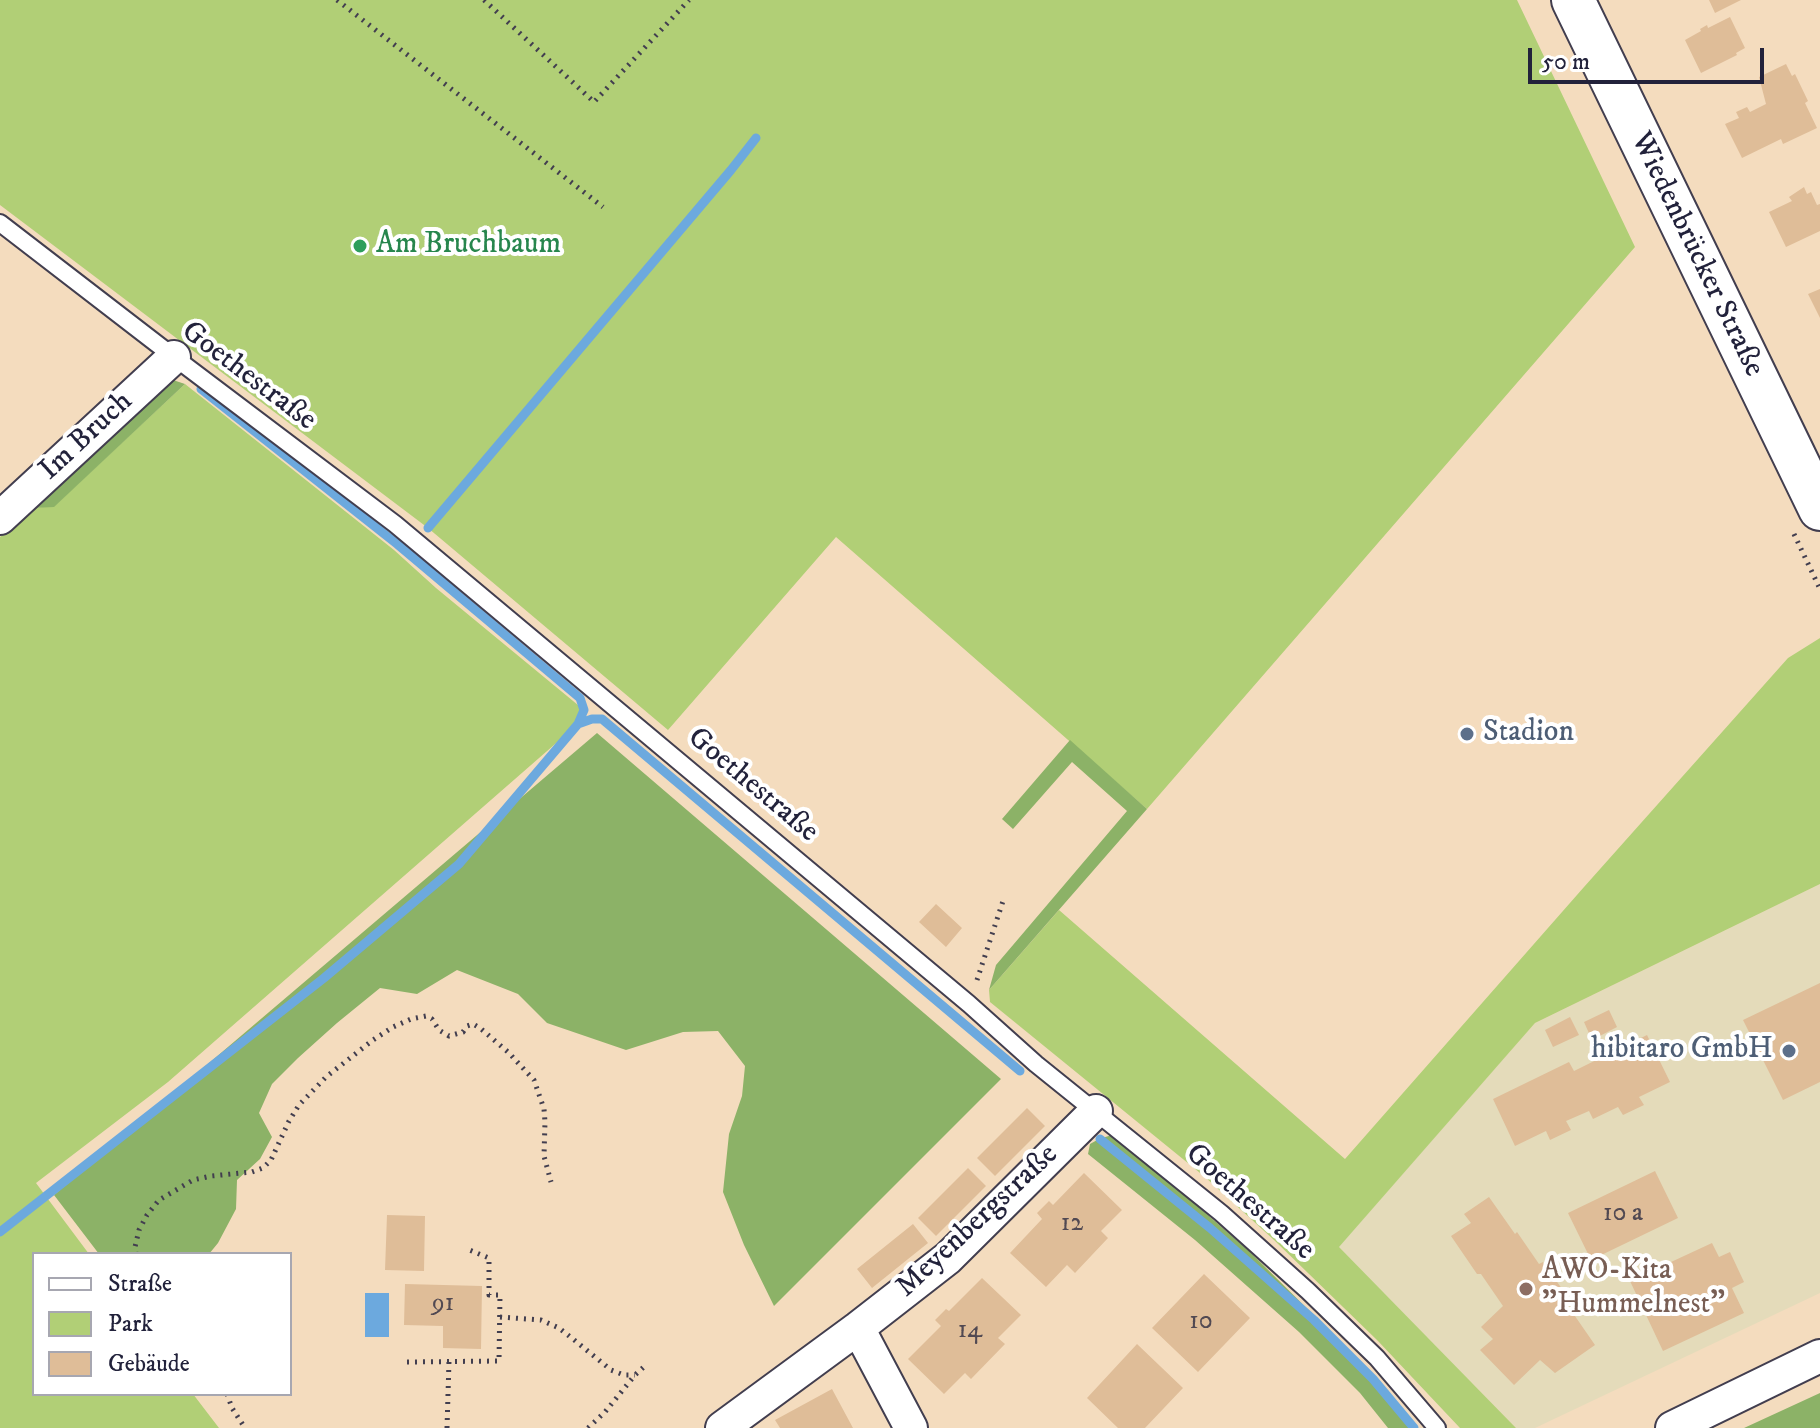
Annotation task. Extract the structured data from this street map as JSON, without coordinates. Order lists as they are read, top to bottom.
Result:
{
  "streets": {
    "street": ["Wiedenbrücker Straße", "Im Bruch", "Meyenbergstraße"],
    "lane": ["Goethestraße"]
  },
  "crossings": [
    ["Goethestraße", "Im Bruch"],
    ["Goethestraße", "Meyenbergstraße"]
  ],
  "places": [
    "Am Bruchbaum",
    "Stadion",
    "hibitaro GmbH",
    "AWO-Kita \"Hummelnest\""
  ],
  "house_numbers": [
    "10 a",
    "12",
    "91",
    "10",
    "14"
  ],
  "legend": ["Straße", "Park", "Gebäude"],
  "scale_bar": "50 m"
}
